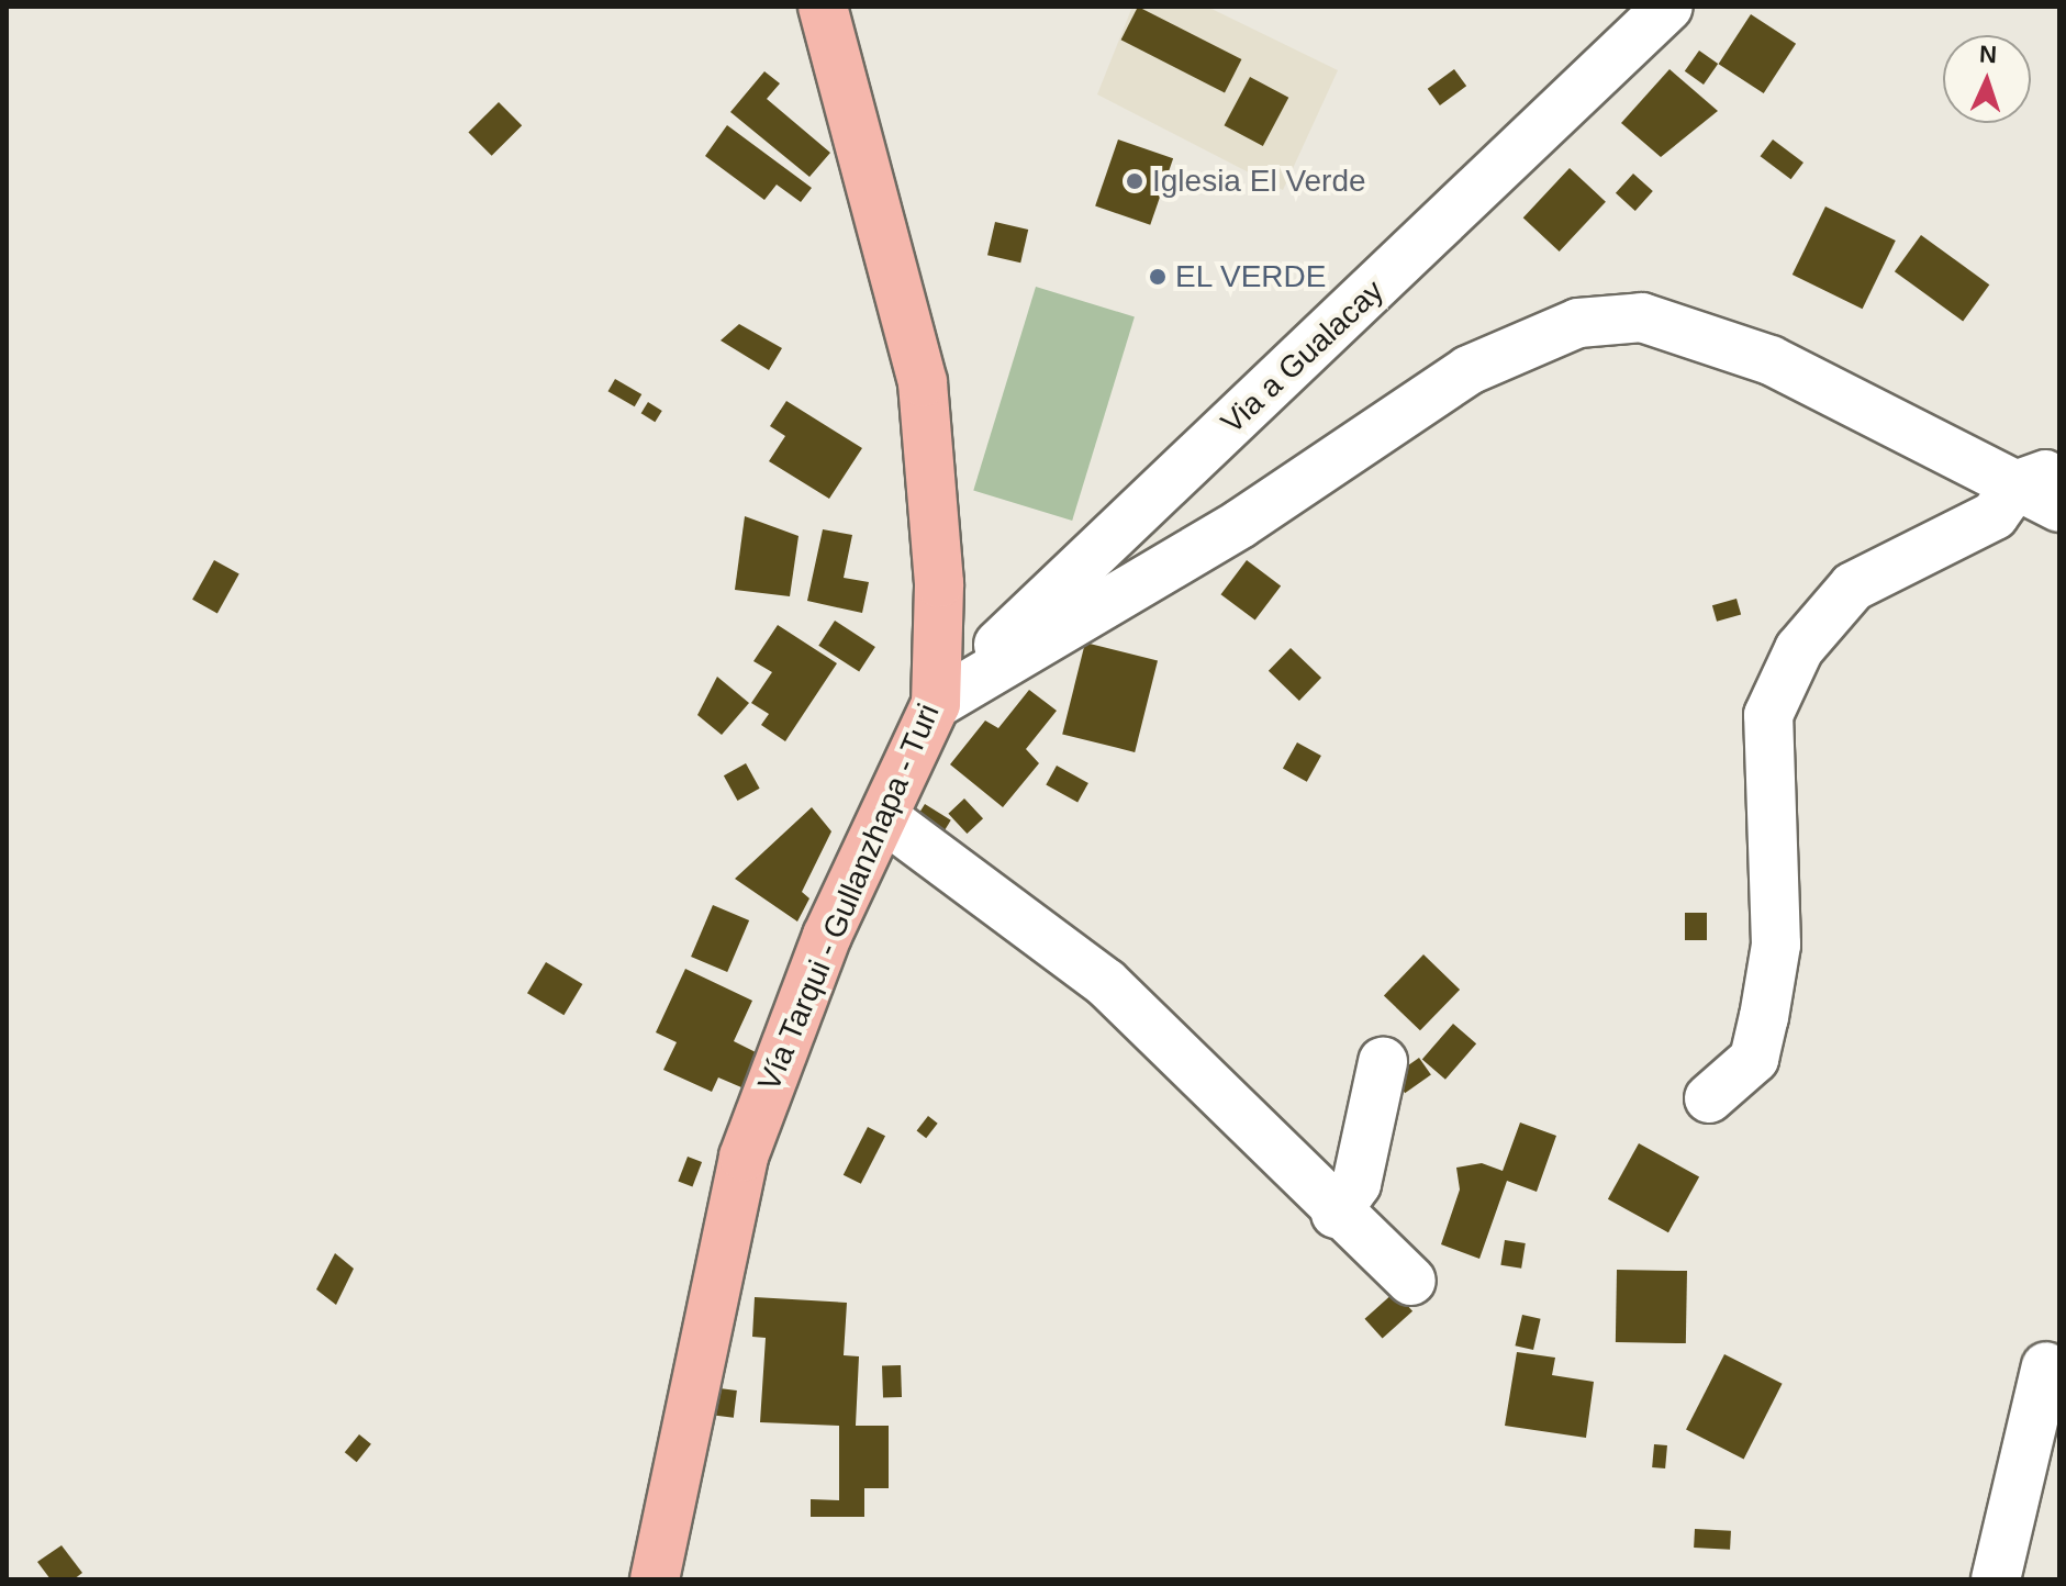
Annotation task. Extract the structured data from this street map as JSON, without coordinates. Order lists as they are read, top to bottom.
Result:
{
  "streets": {
    "main road": ["Vía Tarqui - Gullanzhapa - Turi"],
    "street": ["Via a Gualacay"]
  },
  "crossings": [
    ["Via a Gualacay", "Vía Tarqui - Gullanzhapa - Turi"]
  ],
  "places": ["Iglesia El Verde", "EL VERDE"],
  "north": "top"
}
